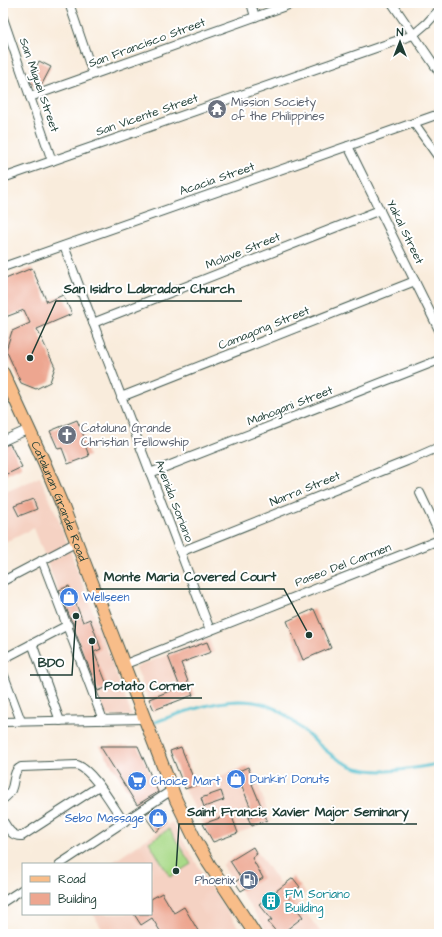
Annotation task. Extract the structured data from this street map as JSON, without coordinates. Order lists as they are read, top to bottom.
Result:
{
  "streets": {
    "main road": ["Catalunan Grande Road"],
    "street": [
      "San Francisco Street",
      "San Miguel Street",
      "San Vicente Street",
      "Acacia Street",
      "Yakal Street",
      "Molave Street",
      "Camagong Street",
      "Mahogani Street",
      "Narra Street",
      "Avenida Soriano",
      "Paseo Del Carmen"
    ]
  },
  "crossings": [
    ["San Francisco Street", "San Miguel Street"],
    ["San Miguel Street", "San Vicente Street"],
    ["Acacia Street", "Yakal Street"],
    ["Acacia Street", "Avenida Soriano"],
    ["Yakal Street", "Molave Street"],
    ["Yakal Street", "Camagong Street"],
    ["Molave Street", "Avenida Soriano"],
    ["Camagong Street", "Avenida Soriano"],
    ["Mahogani Street", "Avenida Soriano"],
    ["Narra Street", "Avenida Soriano"],
    ["Avenida Soriano", "Paseo Del Carmen"],
    ["Catalunan Grande Road", "Paseo Del Carmen"]
  ],
  "places": {
    "temple": ["Mission Society of the Philippines"],
    "other": [
      "San Isidro Labrador Church",
      "BDO",
      "Monte Maria Covered Court",
      "Potato Corner",
      "Saint Francis Xavier Major Seminary"
    ],
    "church": ["Cataluna Grande Christian Fellowship"],
    "shop": ["Wellseen", "Dunkin' Donuts", "Sebo Massage"],
    "supermarket": ["Choice Mart"],
    "fuel station": ["Phoenix"],
    "building": ["FM Soriano Building"]
  },
  "legend": ["Road", "Building"],
  "north": "top"
}
